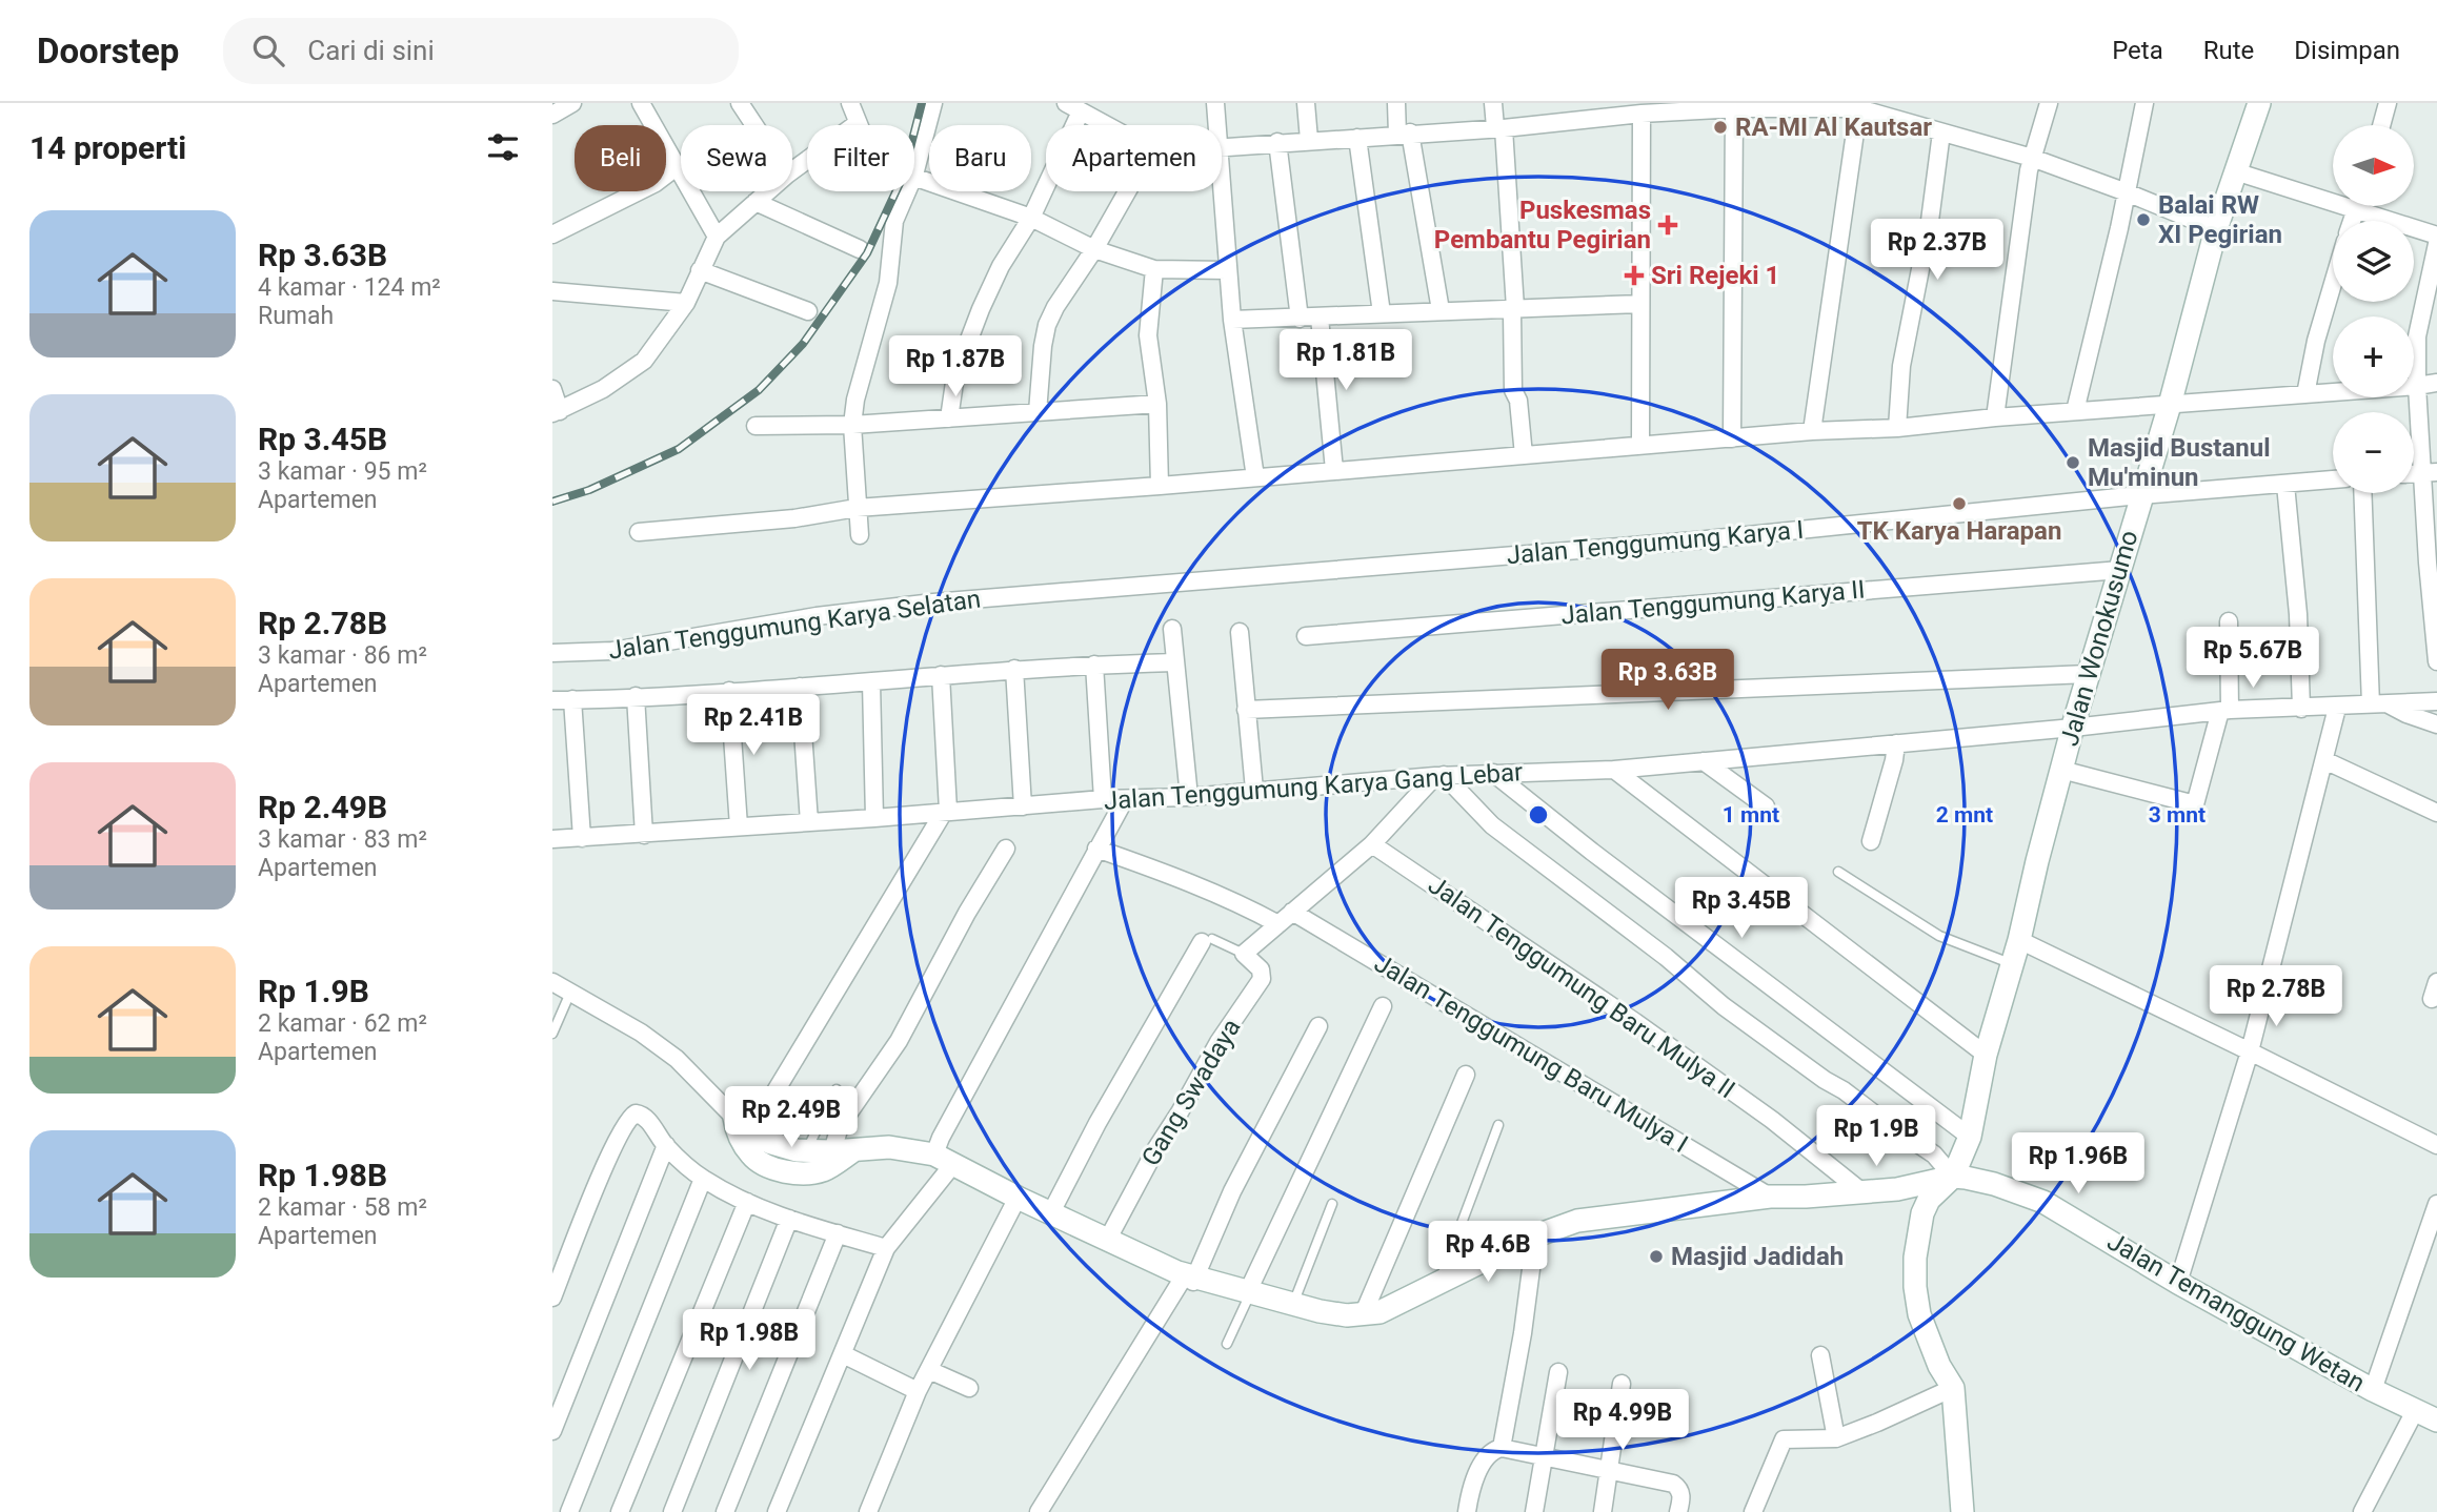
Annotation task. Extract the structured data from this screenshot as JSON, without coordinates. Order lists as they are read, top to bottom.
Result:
{
  "streets": {
    "street": [
      "Jalan Tenggumung Karya I",
      "Jalan Tenggumung Karya II",
      "Jalan Tenggumung Karya Selatan",
      "Jalan Wonokusumo",
      "Jalan Tenggumung Karya Gang Lebar",
      "Jalan Tenggumung Baru Mulya II",
      "Jalan Tenggumung Baru Mulya I",
      "Gang Swadaya",
      "Jalan Temanggung Wetan"
    ]
  },
  "crossings": [
    ["Jalan Tenggumung Karya I", "Jalan Tenggumung Karya Selatan"],
    ["Jalan Tenggumung Karya I", "Jalan Wonokusumo"],
    ["Jalan Tenggumung Karya II", "Jalan Wonokusumo"],
    ["Jalan Wonokusumo", "Jalan Tenggumung Karya Gang Lebar"],
    ["Jalan Wonokusumo", "Jalan Temanggung Wetan"]
  ],
  "places": {
    "other": [
      "RA-MI Al Kautsar",
      "Balai RW XI Pegirian",
      "Masjid Bustanul Mu'minun",
      "TK Karya Harapan",
      "Masjid Jadidah"
    ],
    "health": ["Puskesmas Pembantu Pegirian", "Sri Rejeki 1"]
  },
  "north": "right",
  "page": {
    "header": "Doorstep",
    "search": "Cari di sini",
    "nav": ["Peta", "Rute", "Disimpan"],
    "heading": "14 properti",
    "map_buttons": ["+", "−"],
    "chip": [
      "Beli",
      "Sewa",
      "Filter",
      "Baru",
      "Apartemen"
    ],
    "list": [
      {
        "name": "Rp 3.63B",
        "note": "4 kamar · 124 m² · Rumah"
      },
      {
        "name": "Rp 3.45B",
        "note": "3 kamar · 95 m² · Apartemen"
      },
      {
        "name": "Rp 2.78B",
        "note": "3 kamar · 86 m² · Apartemen"
      },
      {
        "name": "Rp 2.49B",
        "note": "3 kamar · 83 m² · Apartemen"
      },
      {
        "name": "Rp 1.9B",
        "note": "2 kamar · 62 m² · Apartemen"
      },
      {
        "name": "Rp 1.98B",
        "note": "2 kamar · 58 m² · Apartemen"
      }
    ],
    "price": [
      "Rp 2.37B",
      "Rp 1.81B",
      "Rp 1.87B",
      "Rp 5.67B",
      "Rp 3.63B",
      "Rp 2.41B",
      "Rp 3.45B",
      "Rp 2.78B",
      "Rp 2.49B",
      "Rp 1.9B",
      "Rp 1.96B",
      "Rp 4.6B",
      "Rp 1.98B",
      "Rp 4.99B"
    ]
  },
  "rings": ["1 mnt", "2 mnt", "3 mnt"]
}
